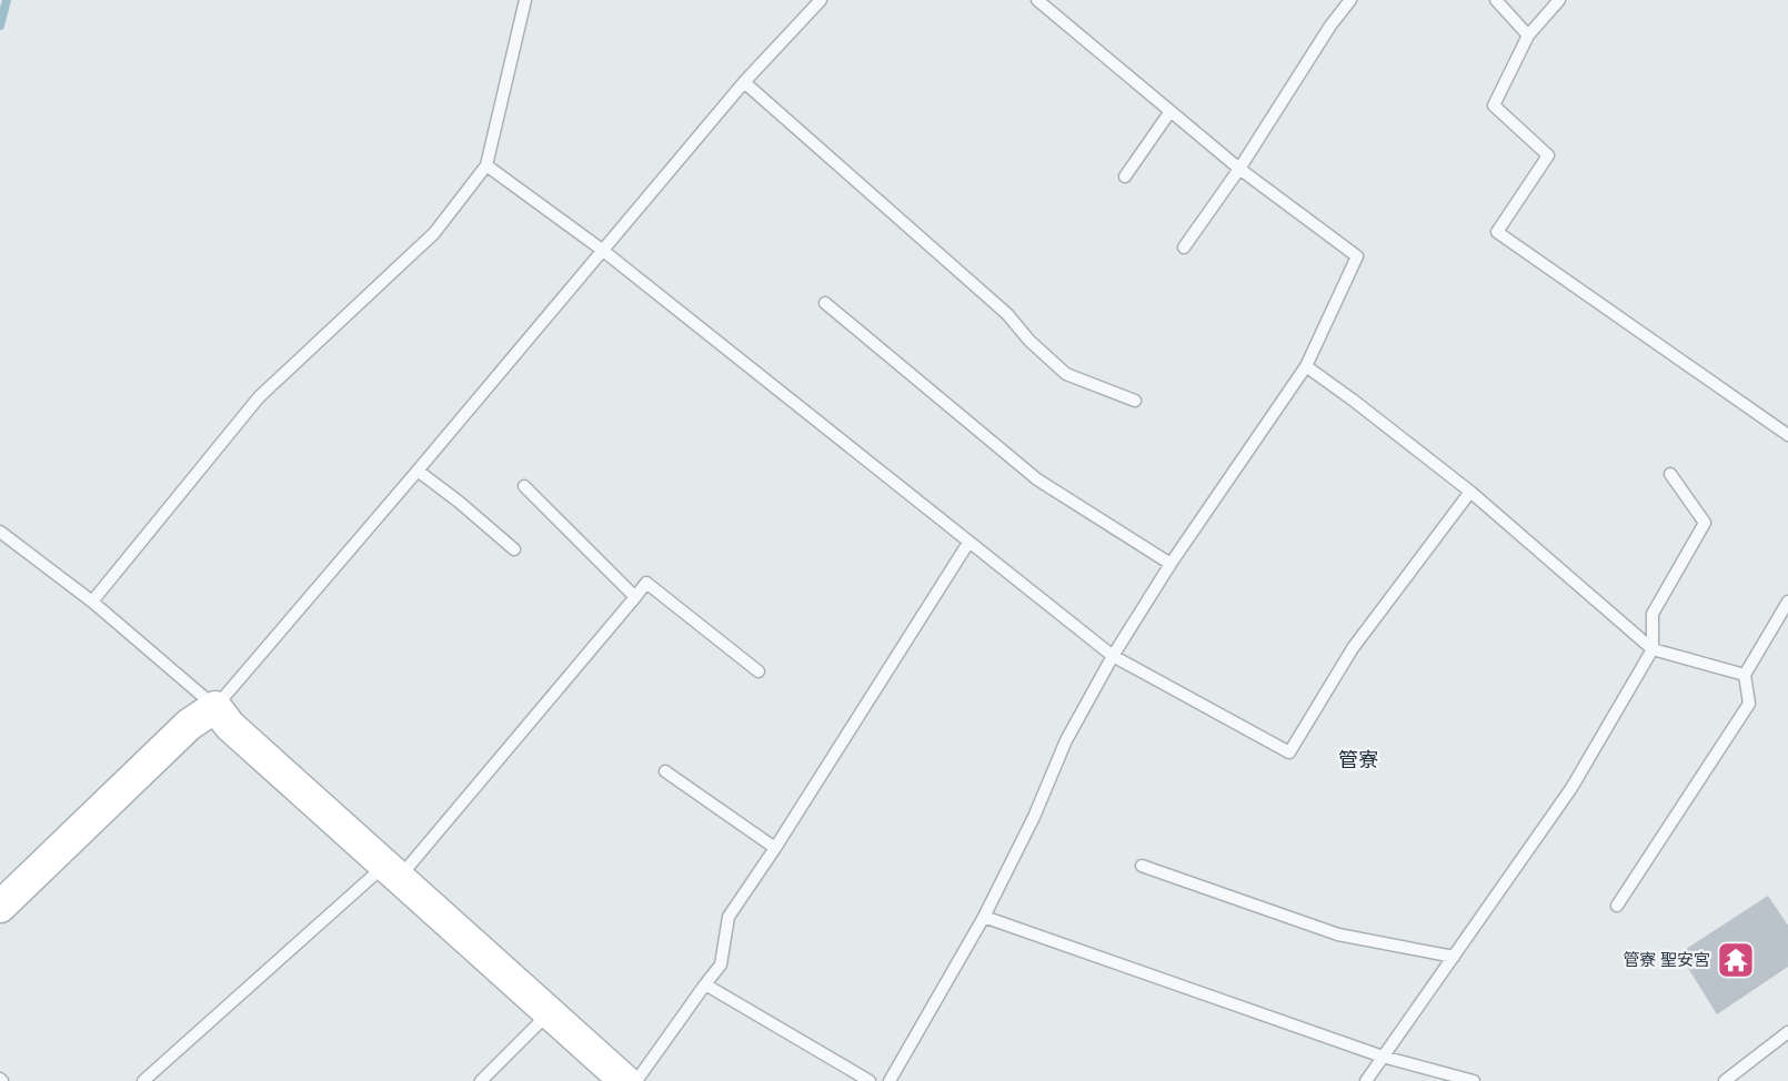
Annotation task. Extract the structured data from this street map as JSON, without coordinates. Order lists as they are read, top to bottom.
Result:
{
  "districts": ["管寮"],
  "places": {
    "temple": ["管寮 聖安宮"]
  }
}
